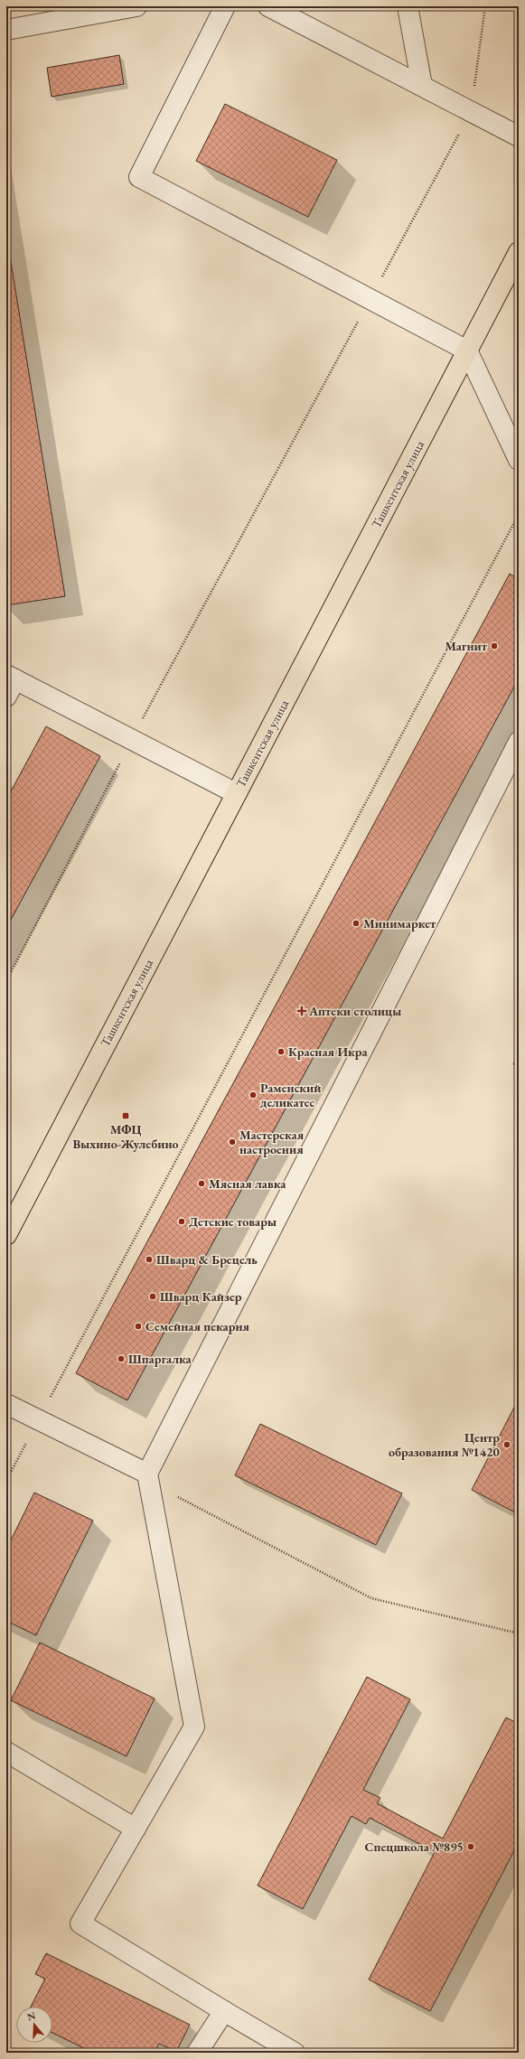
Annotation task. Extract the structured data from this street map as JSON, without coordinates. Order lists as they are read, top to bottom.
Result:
{
  "streets": {
    "main road": ["Ташкентская улица"]
  },
  "places": {
    "other": [
      "Магнит",
      "Минимаркет",
      "Красная Икра",
      "Раменский деликатес",
      "Мастерская настроения",
      "Мясная лавка",
      "Детские товары",
      "Шварц & Брецель",
      "Шварц Кайзер",
      "Семейная пекарня",
      "Шпаргалка",
      "Центр образования №1420",
      "Спецшкола №895"
    ],
    "health": ["Аптеки столицы"],
    "transit": ["МФЦ Выхино-Жулебино"]
  },
  "north": "top"
}
